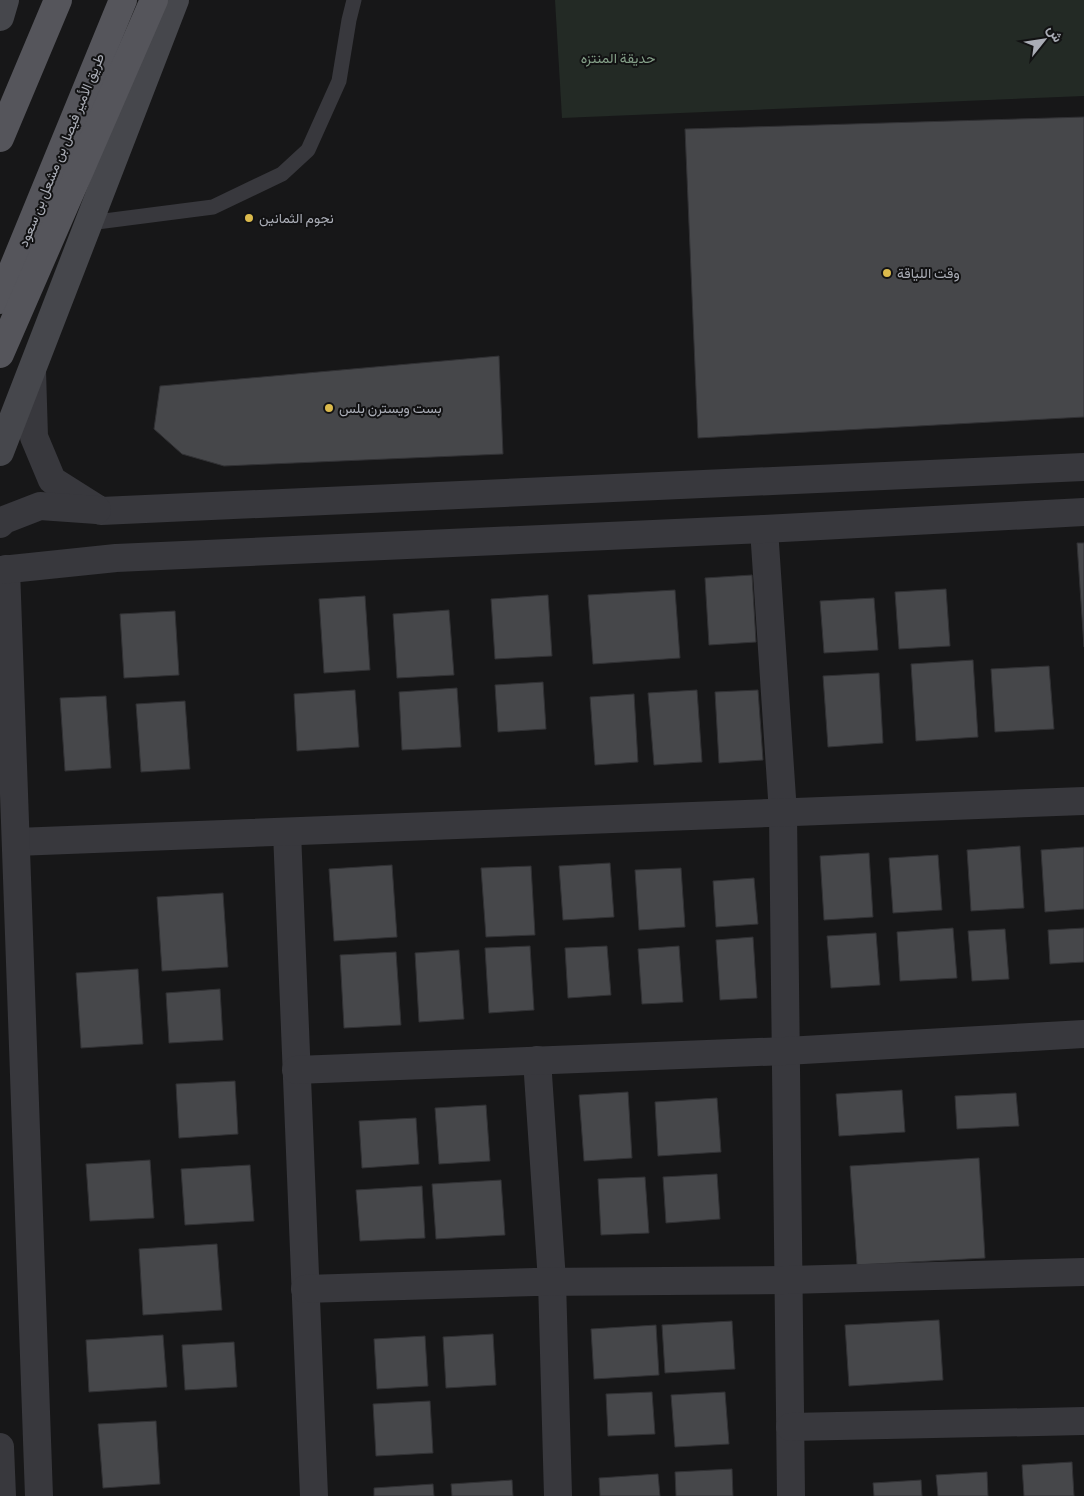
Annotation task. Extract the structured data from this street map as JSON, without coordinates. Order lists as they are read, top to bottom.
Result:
{
  "streets": {
    "main road": ["طريق الأمير فيصل بن مشعل بن سعود"]
  },
  "parks": ["حديقة المنتزه"],
  "places": ["نجوم الثمانين", "وقت اللياقة", "بست ويسترن بلس"],
  "north": "top right"
}
